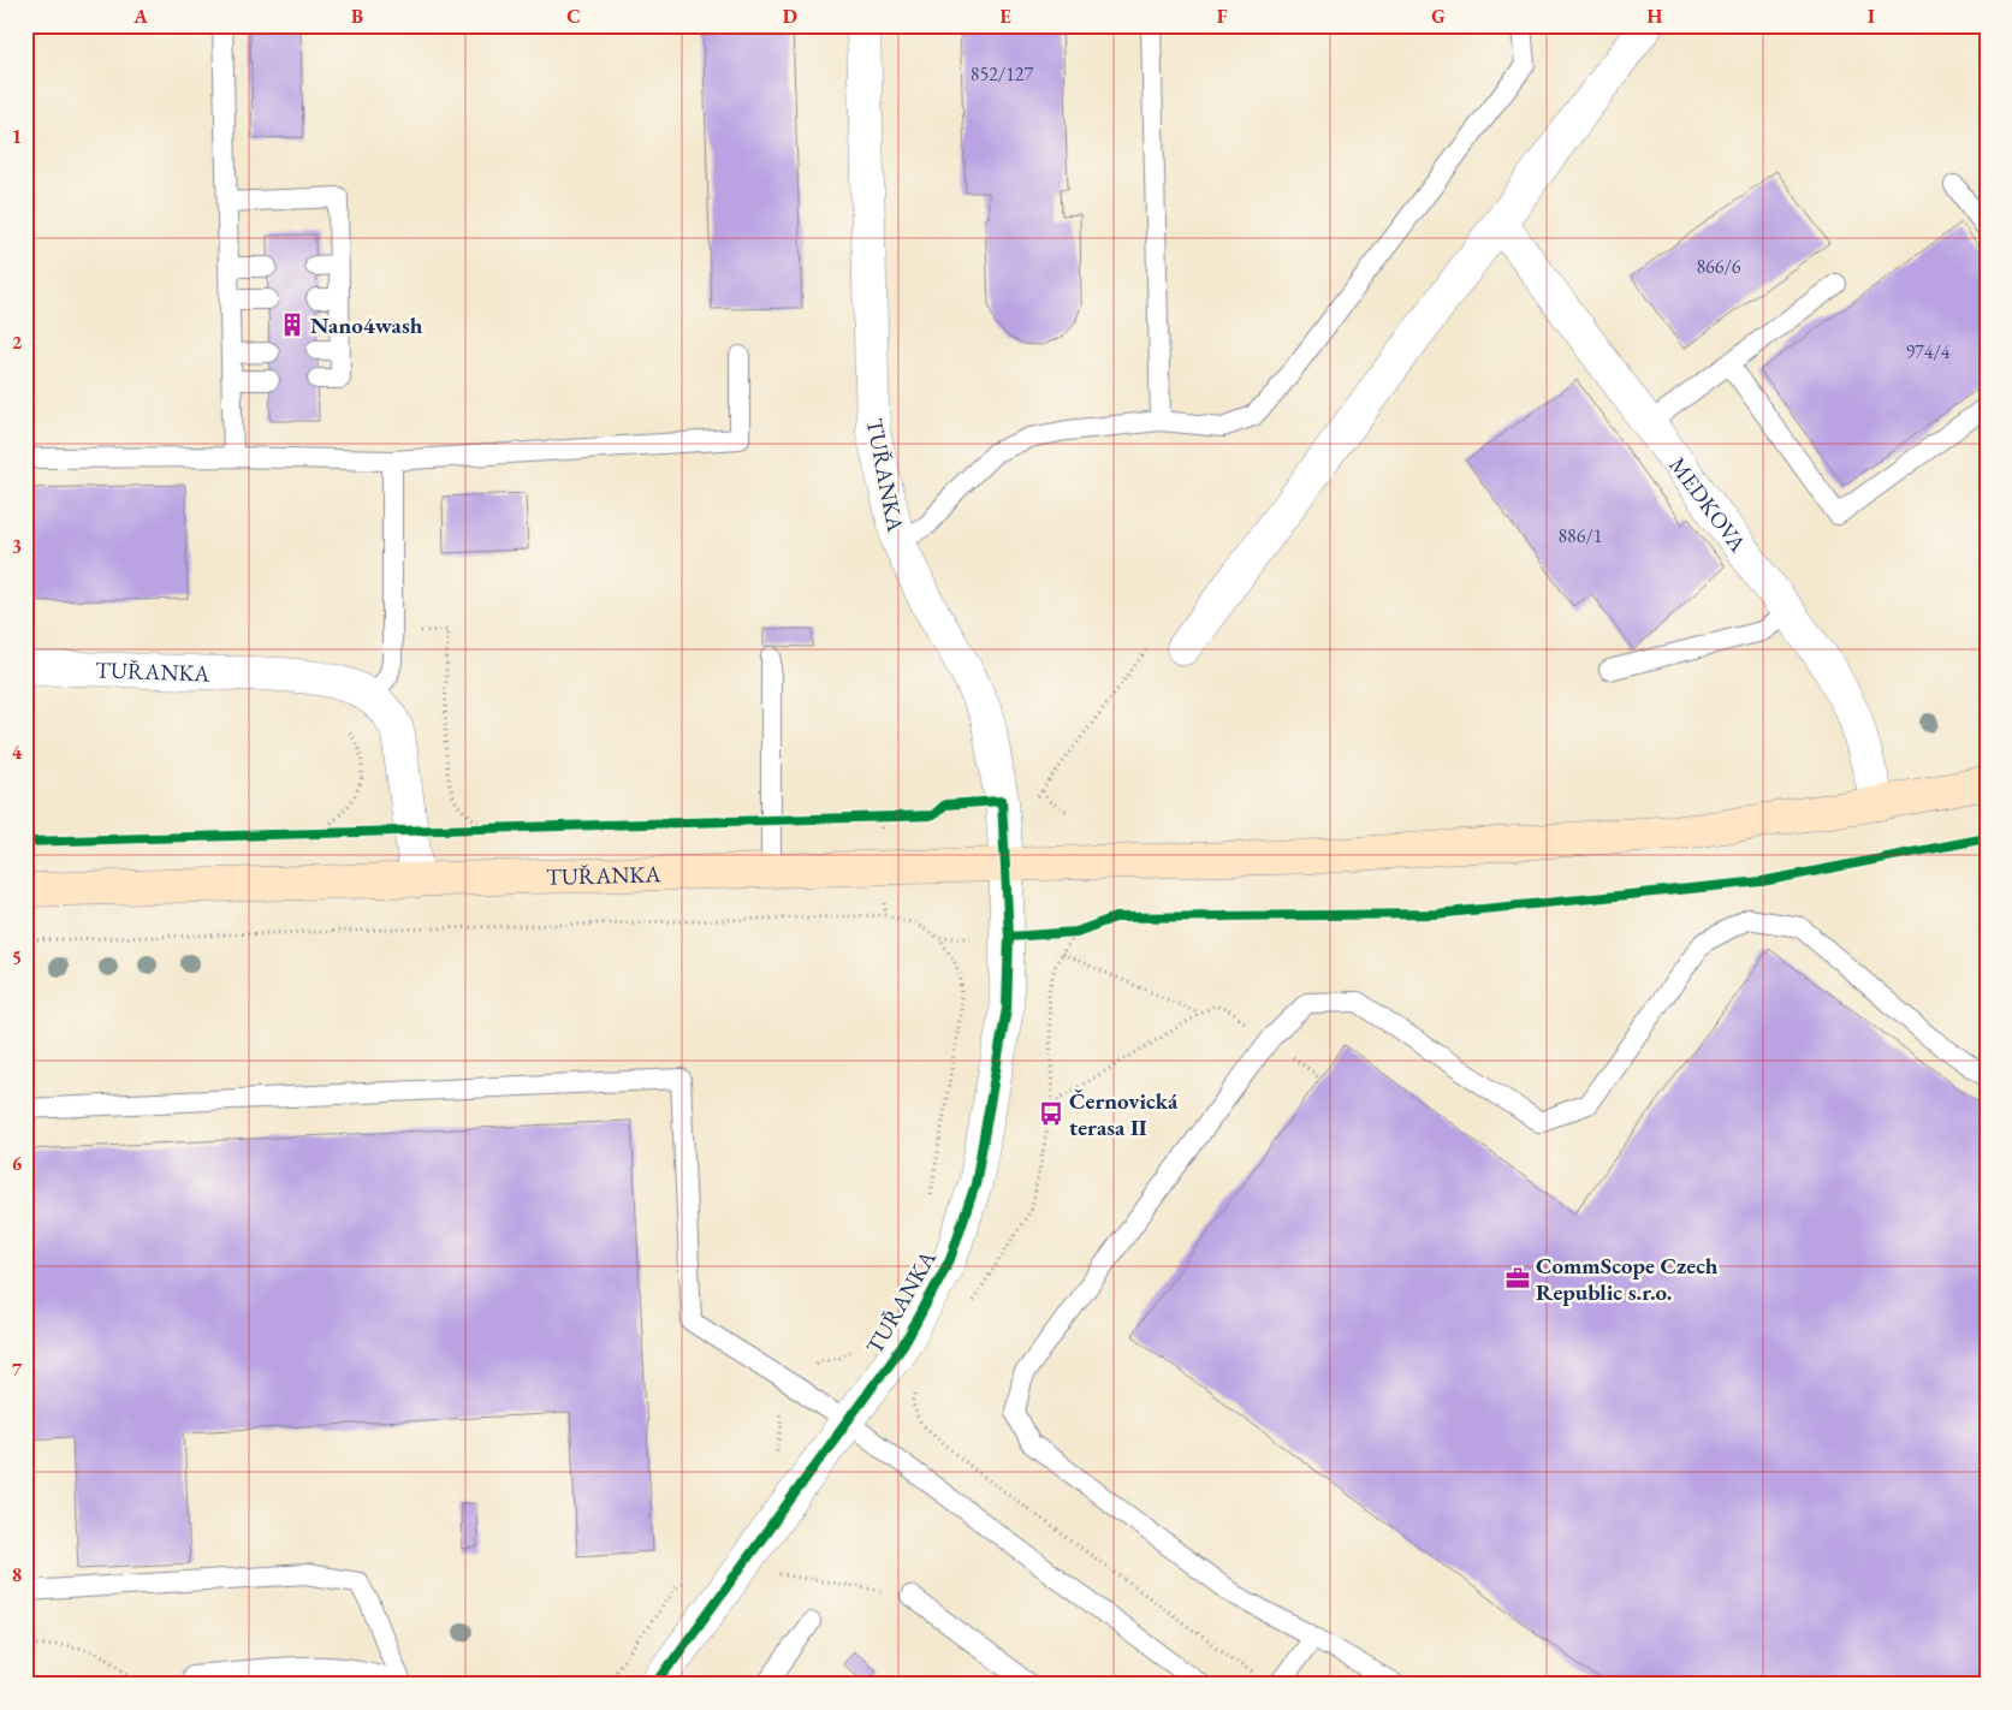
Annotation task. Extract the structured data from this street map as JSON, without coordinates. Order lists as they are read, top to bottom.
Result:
{
  "streets": {
    "street": ["TUŘANKA", "MEDKOVA"]
  },
  "places": {
    "building": ["Nano4wash"],
    "bus stop": ["Černovická terasa II"],
    "office": ["CommScope Czech Republic s.r.o."]
  },
  "house_numbers": [
    "852/127",
    "866/6",
    "974/4",
    "886/1"
  ],
  "grid": {
    "columns": [
      "A",
      "B",
      "C",
      "D",
      "E",
      "F",
      "G",
      "H",
      "I"
    ],
    "rows": [
      "1",
      "2",
      "3",
      "4",
      "5",
      "6",
      "7",
      "8"
    ]
  }
}
